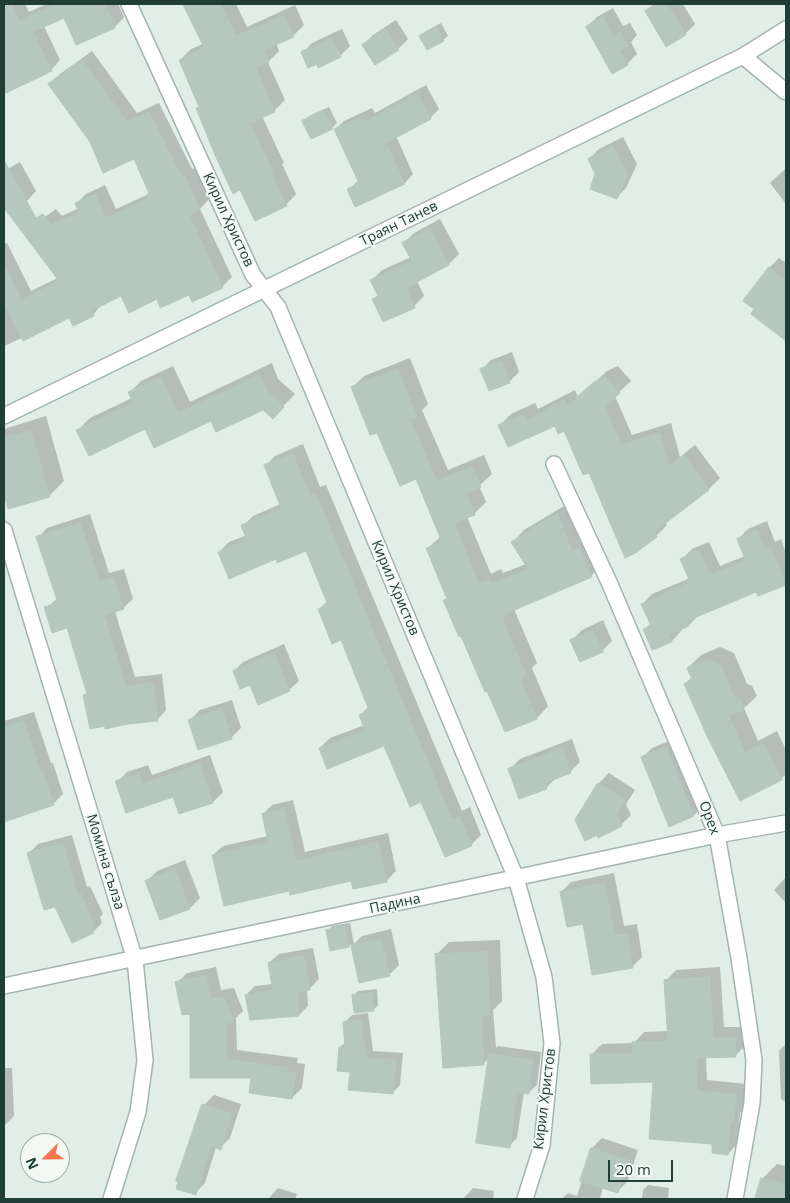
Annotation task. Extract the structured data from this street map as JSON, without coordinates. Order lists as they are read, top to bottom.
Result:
{
  "streets": {
    "street": [
      "Кирил Христов",
      "Траян Танев",
      "Орех",
      "Момина сълза",
      "Падина"
    ]
  },
  "crossings": [
    ["Кирил Христов", "Траян Танев"],
    ["Кирил Христов", "Падина"],
    ["Орех", "Падина"],
    ["Момина сълза", "Падина"]
  ],
  "scale_bar": "20 m",
  "north": "bottom left"
}
